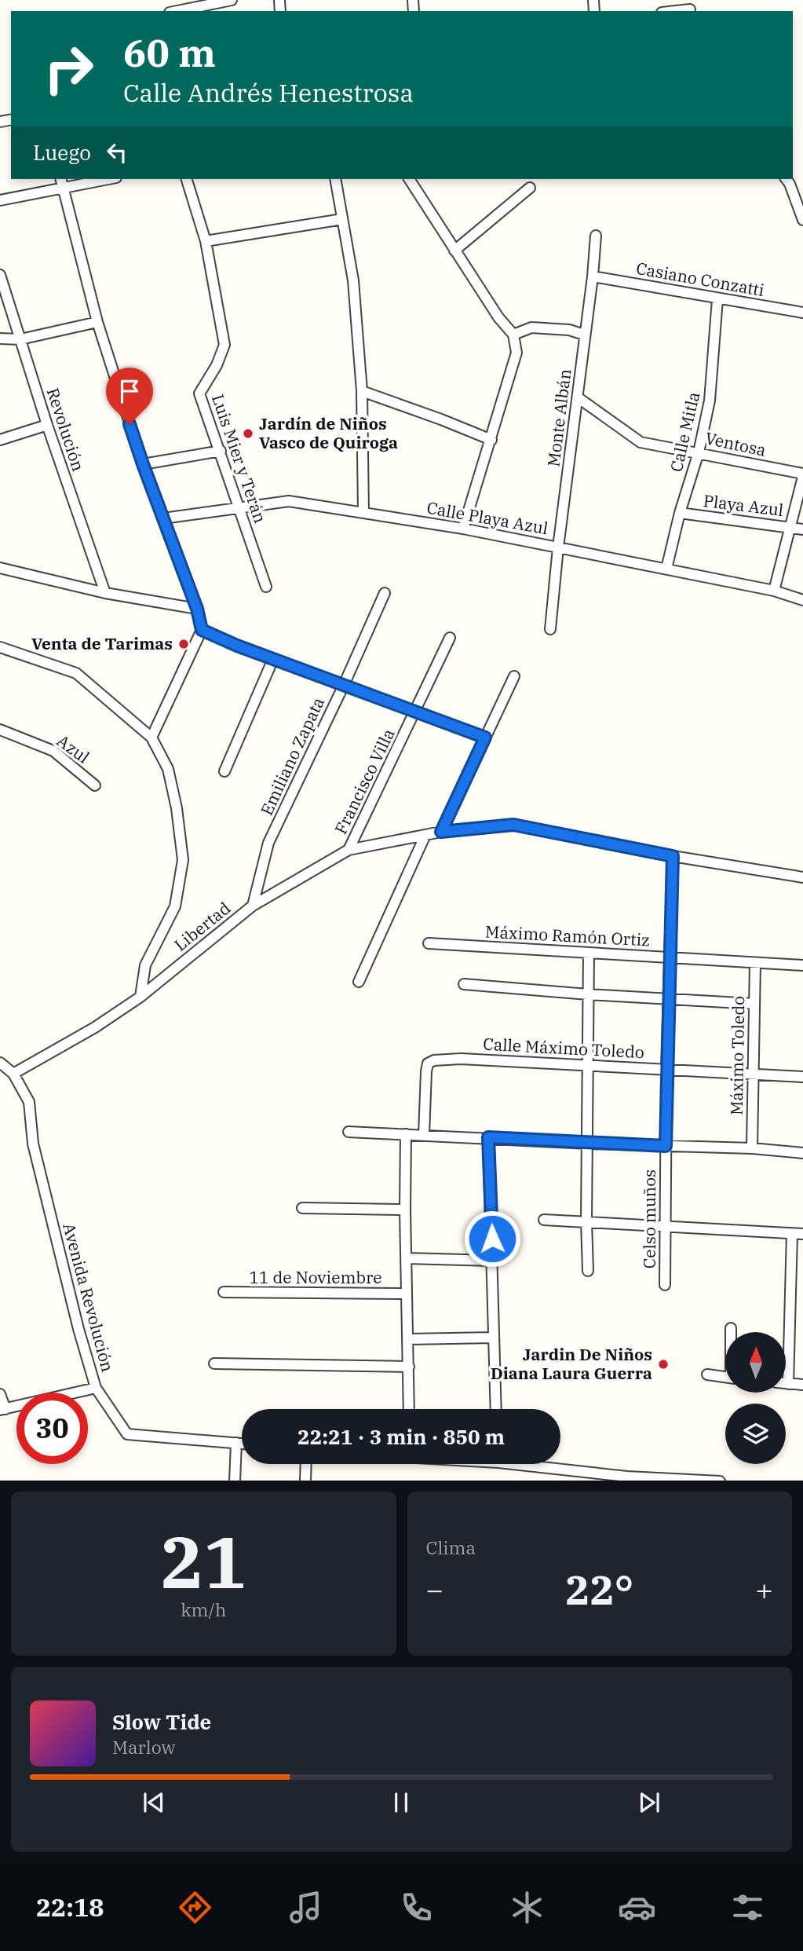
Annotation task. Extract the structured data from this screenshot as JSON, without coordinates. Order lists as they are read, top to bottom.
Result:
{
  "streets": {
    "street": [
      "Casiano Conzatti",
      "Monte Albán",
      "Revolución",
      "Calle Mitla",
      "Ventosa",
      "Luis Mier y Terán",
      "Playa Azul",
      "Calle Playa Azul",
      "Azul",
      "Emiliano Zapata",
      "Francisco Villa",
      "Libertad",
      "Máximo Ramón Ortiz",
      "Calle Máximo Toledo",
      "Máximo Toledo",
      "Celso muños",
      "11 de Noviembre",
      "Avenida Revolución"
    ]
  },
  "crossings": [
    ["Casiano Conzatti", "Monte Albán"],
    ["Casiano Conzatti", "Calle Mitla"],
    ["Monte Albán", "Ventosa"],
    ["Monte Albán", "Calle Playa Azul"],
    ["Calle Mitla", "Ventosa"],
    ["Calle Mitla", "Playa Azul"],
    ["Calle Mitla", "Calle Playa Azul"],
    ["Luis Mier y Terán", "Calle Playa Azul"],
    ["Emiliano Zapata", "Libertad"],
    ["Francisco Villa", "Libertad"],
    ["Libertad", "Celso muños"],
    ["Libertad", "Avenida Revolución"],
    ["Máximo Ramón Ortiz", "Máximo Toledo"],
    ["Máximo Ramón Ortiz", "Celso muños"],
    ["Calle Máximo Toledo", "Máximo Toledo"],
    ["Calle Máximo Toledo", "Celso muños"]
  ],
  "places": ["Jardín de Niños Vasco de Quiroga", "Venta de Tarimas", "Jardin De Niños Diana Laura Guerra"],
  "north": "top",
  "page": {
    "turn": ["60 m", "Calle Andrés Henestrosa"],
    "then": "Luego",
    "limit": "30",
    "trip": "22:21 · 3 min · 850 m",
    "tile": [
      ["21", "km/h"],
      "Clima"
    ],
    "heat": ["−", "22°", "+"],
    "song": ["Slow Tide", "Marlow"],
    "tabs": "22:18"
  }
}
